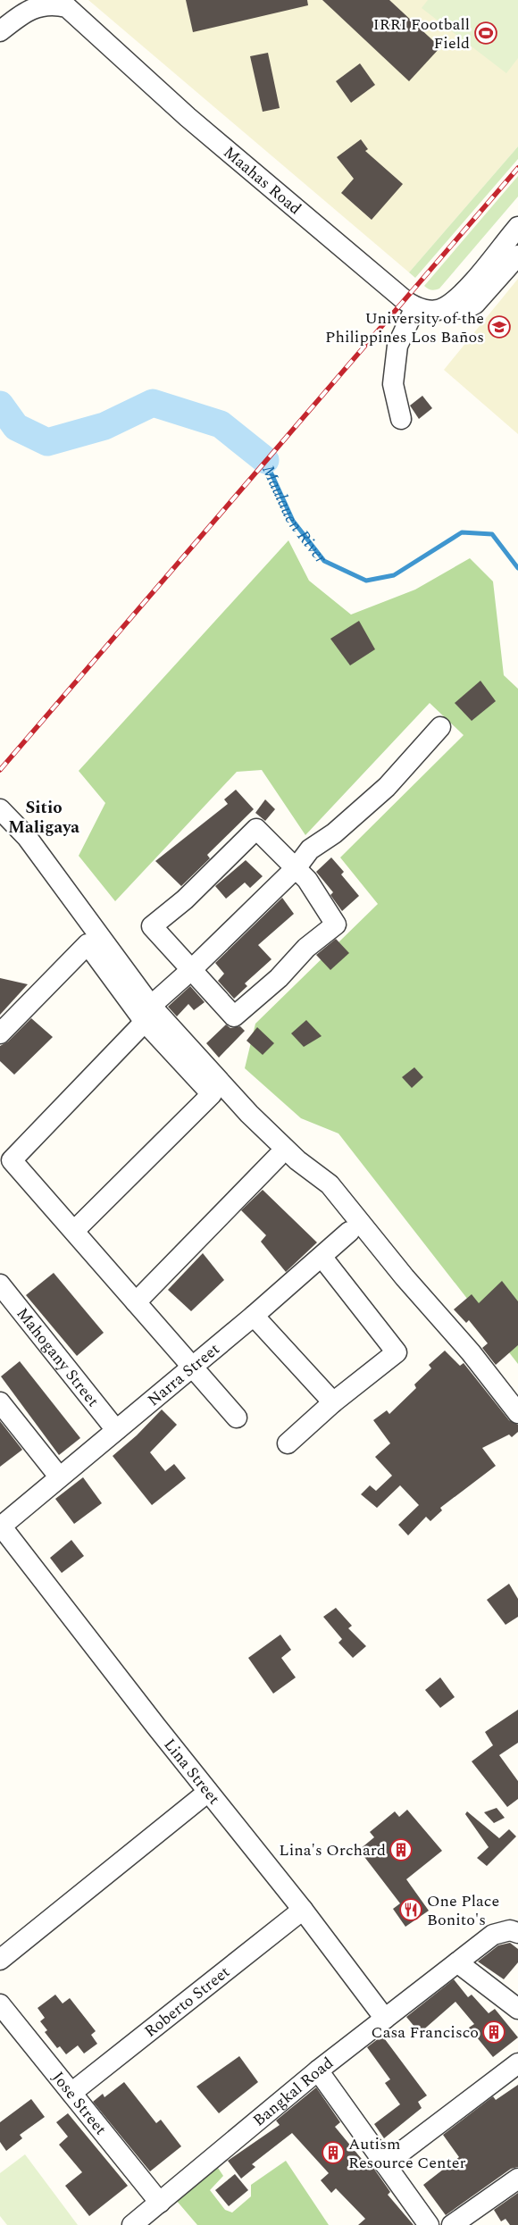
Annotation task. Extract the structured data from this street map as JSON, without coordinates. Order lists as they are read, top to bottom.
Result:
{
  "streets": {
    "street": [
      "Maahas Road",
      "Mahogany Street",
      "Narra Street",
      "Lina Street",
      "Roberto Street",
      "Bangkal Road",
      "Jose Street"
    ]
  },
  "crossings": [
    ["Mahogany Street", "Narra Street"],
    ["Narra Street", "Lina Street"],
    ["Lina Street", "Roberto Street"],
    ["Lina Street", "Bangkal Road"],
    ["Roberto Street", "Jose Street"],
    ["Bangkal Road", "Jose Street"]
  ],
  "districts": ["Sitio Maligaya"],
  "water": ["Maulauen River"],
  "places": {
    "sports": ["IRRI Football Field"],
    "school or university": ["University of the Philippines Los Baños"],
    "building": ["Lina's Orchard", "Casa Francisco", "Autism Resource Center"],
    "restaurant": ["One Place Bonito's"]
  }
}
